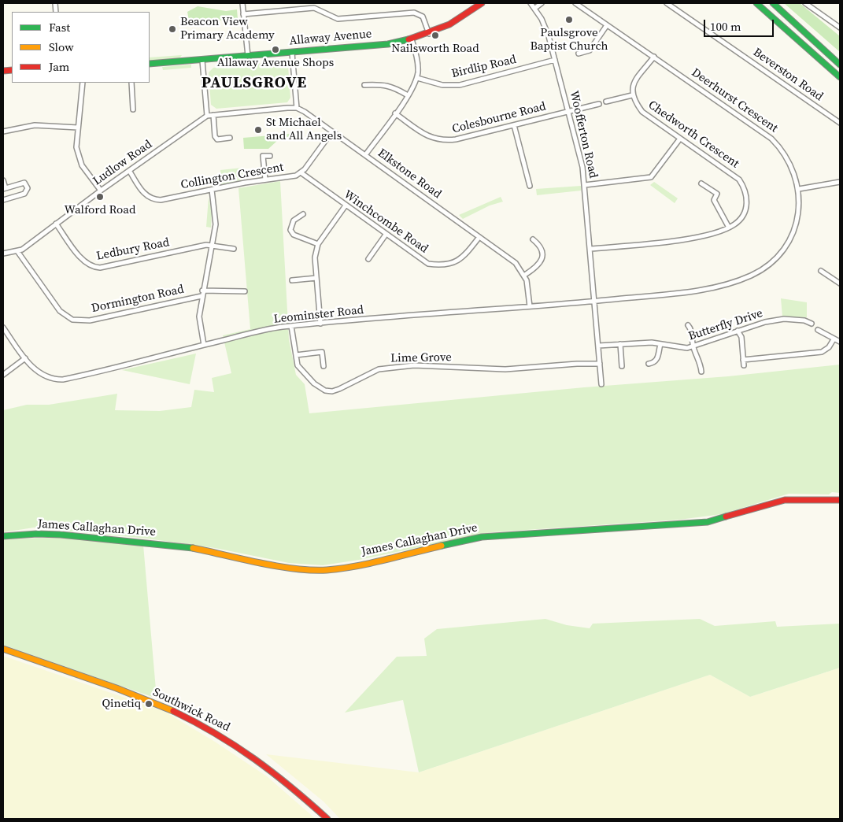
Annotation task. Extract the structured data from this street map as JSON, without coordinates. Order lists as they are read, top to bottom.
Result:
{
  "streets": {
    "main road": ["Allaway Avenue", "James Callaghan Drive", "Southwick Road"],
    "street": [
      "Birdlip Road",
      "Beverston Road",
      "Deerhurst Crescent",
      "Colesbourne Road",
      "Woofferton Road",
      "Chedworth Crescent",
      "Ludlow Road",
      "Elkstone Road",
      "Collington Crescent",
      "Winchcombe Road",
      "Ledbury Road",
      "Dormington Road",
      "Leominster Road",
      "Butterfly Drive",
      "Lime Grove"
    ]
  },
  "crossings": [
    ["Birdlip Road", "Woofferton Road"],
    ["Deerhurst Crescent", "Woofferton Road"],
    ["Deerhurst Crescent", "Leominster Road"],
    ["Colesbourne Road", "Woofferton Road"],
    ["Woofferton Road", "Chedworth Crescent"],
    ["Woofferton Road", "Leominster Road"],
    ["Woofferton Road", "Butterfly Drive"],
    ["Woofferton Road", "Lime Grove"],
    ["Ludlow Road", "Collington Crescent"],
    ["Ludlow Road", "Ledbury Road"],
    ["Ludlow Road", "Dormington Road"],
    ["Elkstone Road", "Collington Crescent"],
    ["Elkstone Road", "Winchcombe Road"],
    ["Elkstone Road", "Leominster Road"],
    ["Collington Crescent", "Winchcombe Road"],
    ["Leominster Road", "Lime Grove"]
  ],
  "districts": ["PAULSGROVE"],
  "places": [
    "Paulsgrove Baptist Church",
    "Beacon View Primary Academy",
    "Nailsworth Road",
    "Allaway Avenue Shops",
    "St Michael and All Angels",
    "Walford Road",
    "Qinetiq"
  ],
  "legend": ["Fast", "Slow", "Jam"],
  "scale_bar": "100 m"
}
